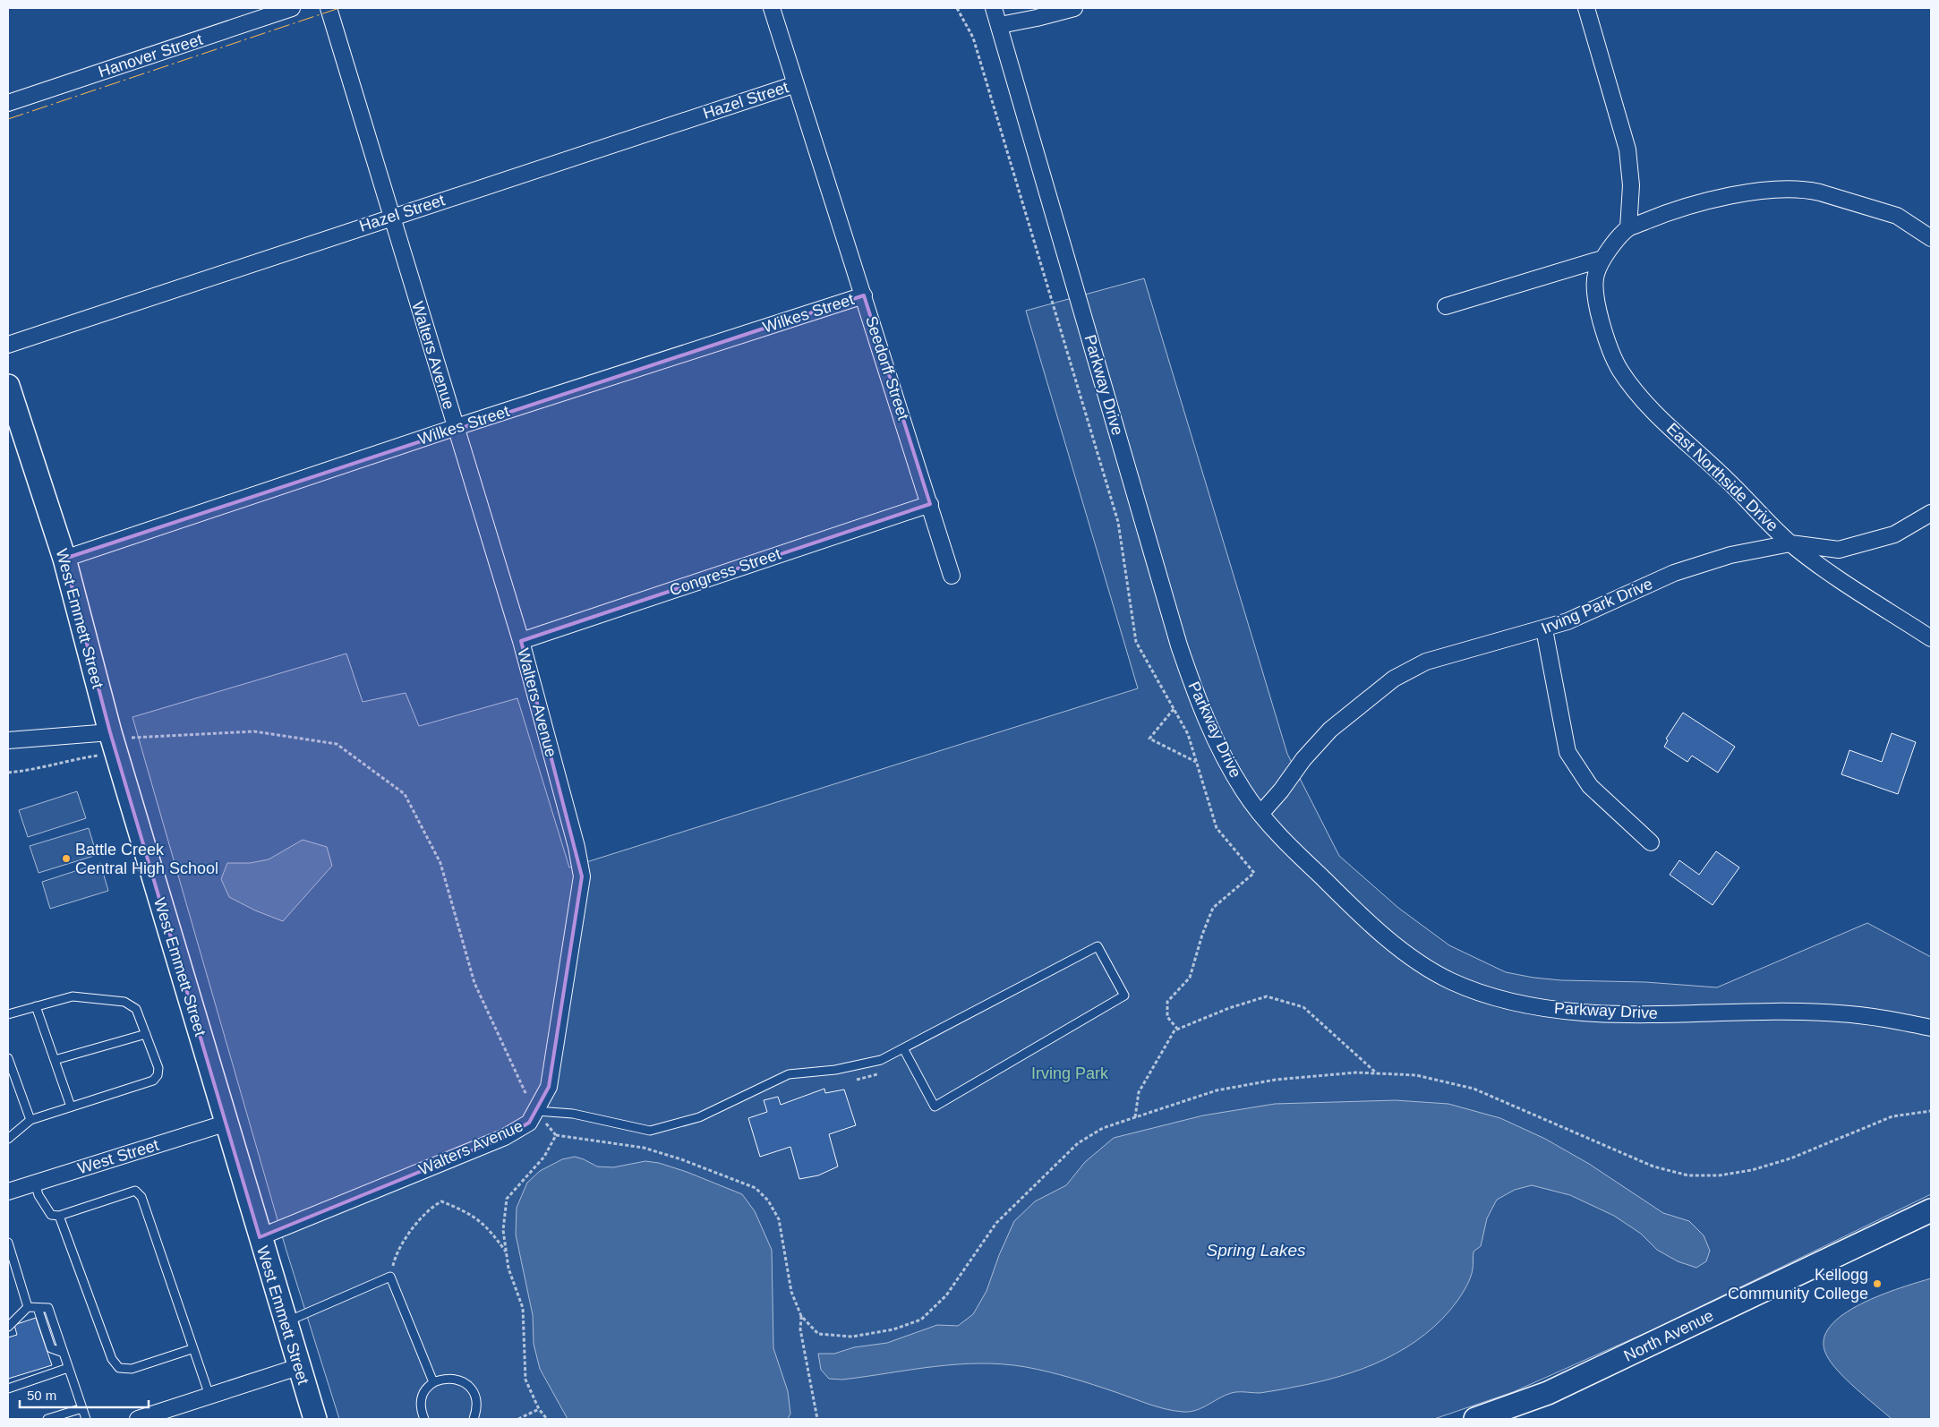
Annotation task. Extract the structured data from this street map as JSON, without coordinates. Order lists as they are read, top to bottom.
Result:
{
  "streets": {
    "street": [
      "Hanover Street",
      "Hazel Street",
      "Wilkes Street",
      "Walters Avenue",
      "Seedorff Street",
      "Parkway Drive",
      "East Northside Drive",
      "Congress Street",
      "Irving Park Drive",
      "West Emmett Street",
      "West Street",
      "North Avenue"
    ]
  },
  "crossings": [
    ["Hazel Street", "Walters Avenue"],
    ["Hazel Street", "Seedorff Street"],
    ["Wilkes Street", "Walters Avenue"],
    ["Wilkes Street", "Seedorff Street"],
    ["Wilkes Street", "West Emmett Street"],
    ["Walters Avenue", "Congress Street"],
    ["Walters Avenue", "West Emmett Street"],
    ["Seedorff Street", "Congress Street"],
    ["Parkway Drive", "Irving Park Drive"],
    ["East Northside Drive", "Irving Park Drive"],
    ["West Emmett Street", "West Street"]
  ],
  "water": ["Spring Lakes"],
  "parks": ["Irving Park"],
  "places": ["Battle Creek Central High School", "Kellogg Community College"],
  "scale_bar": "50 m"
}
